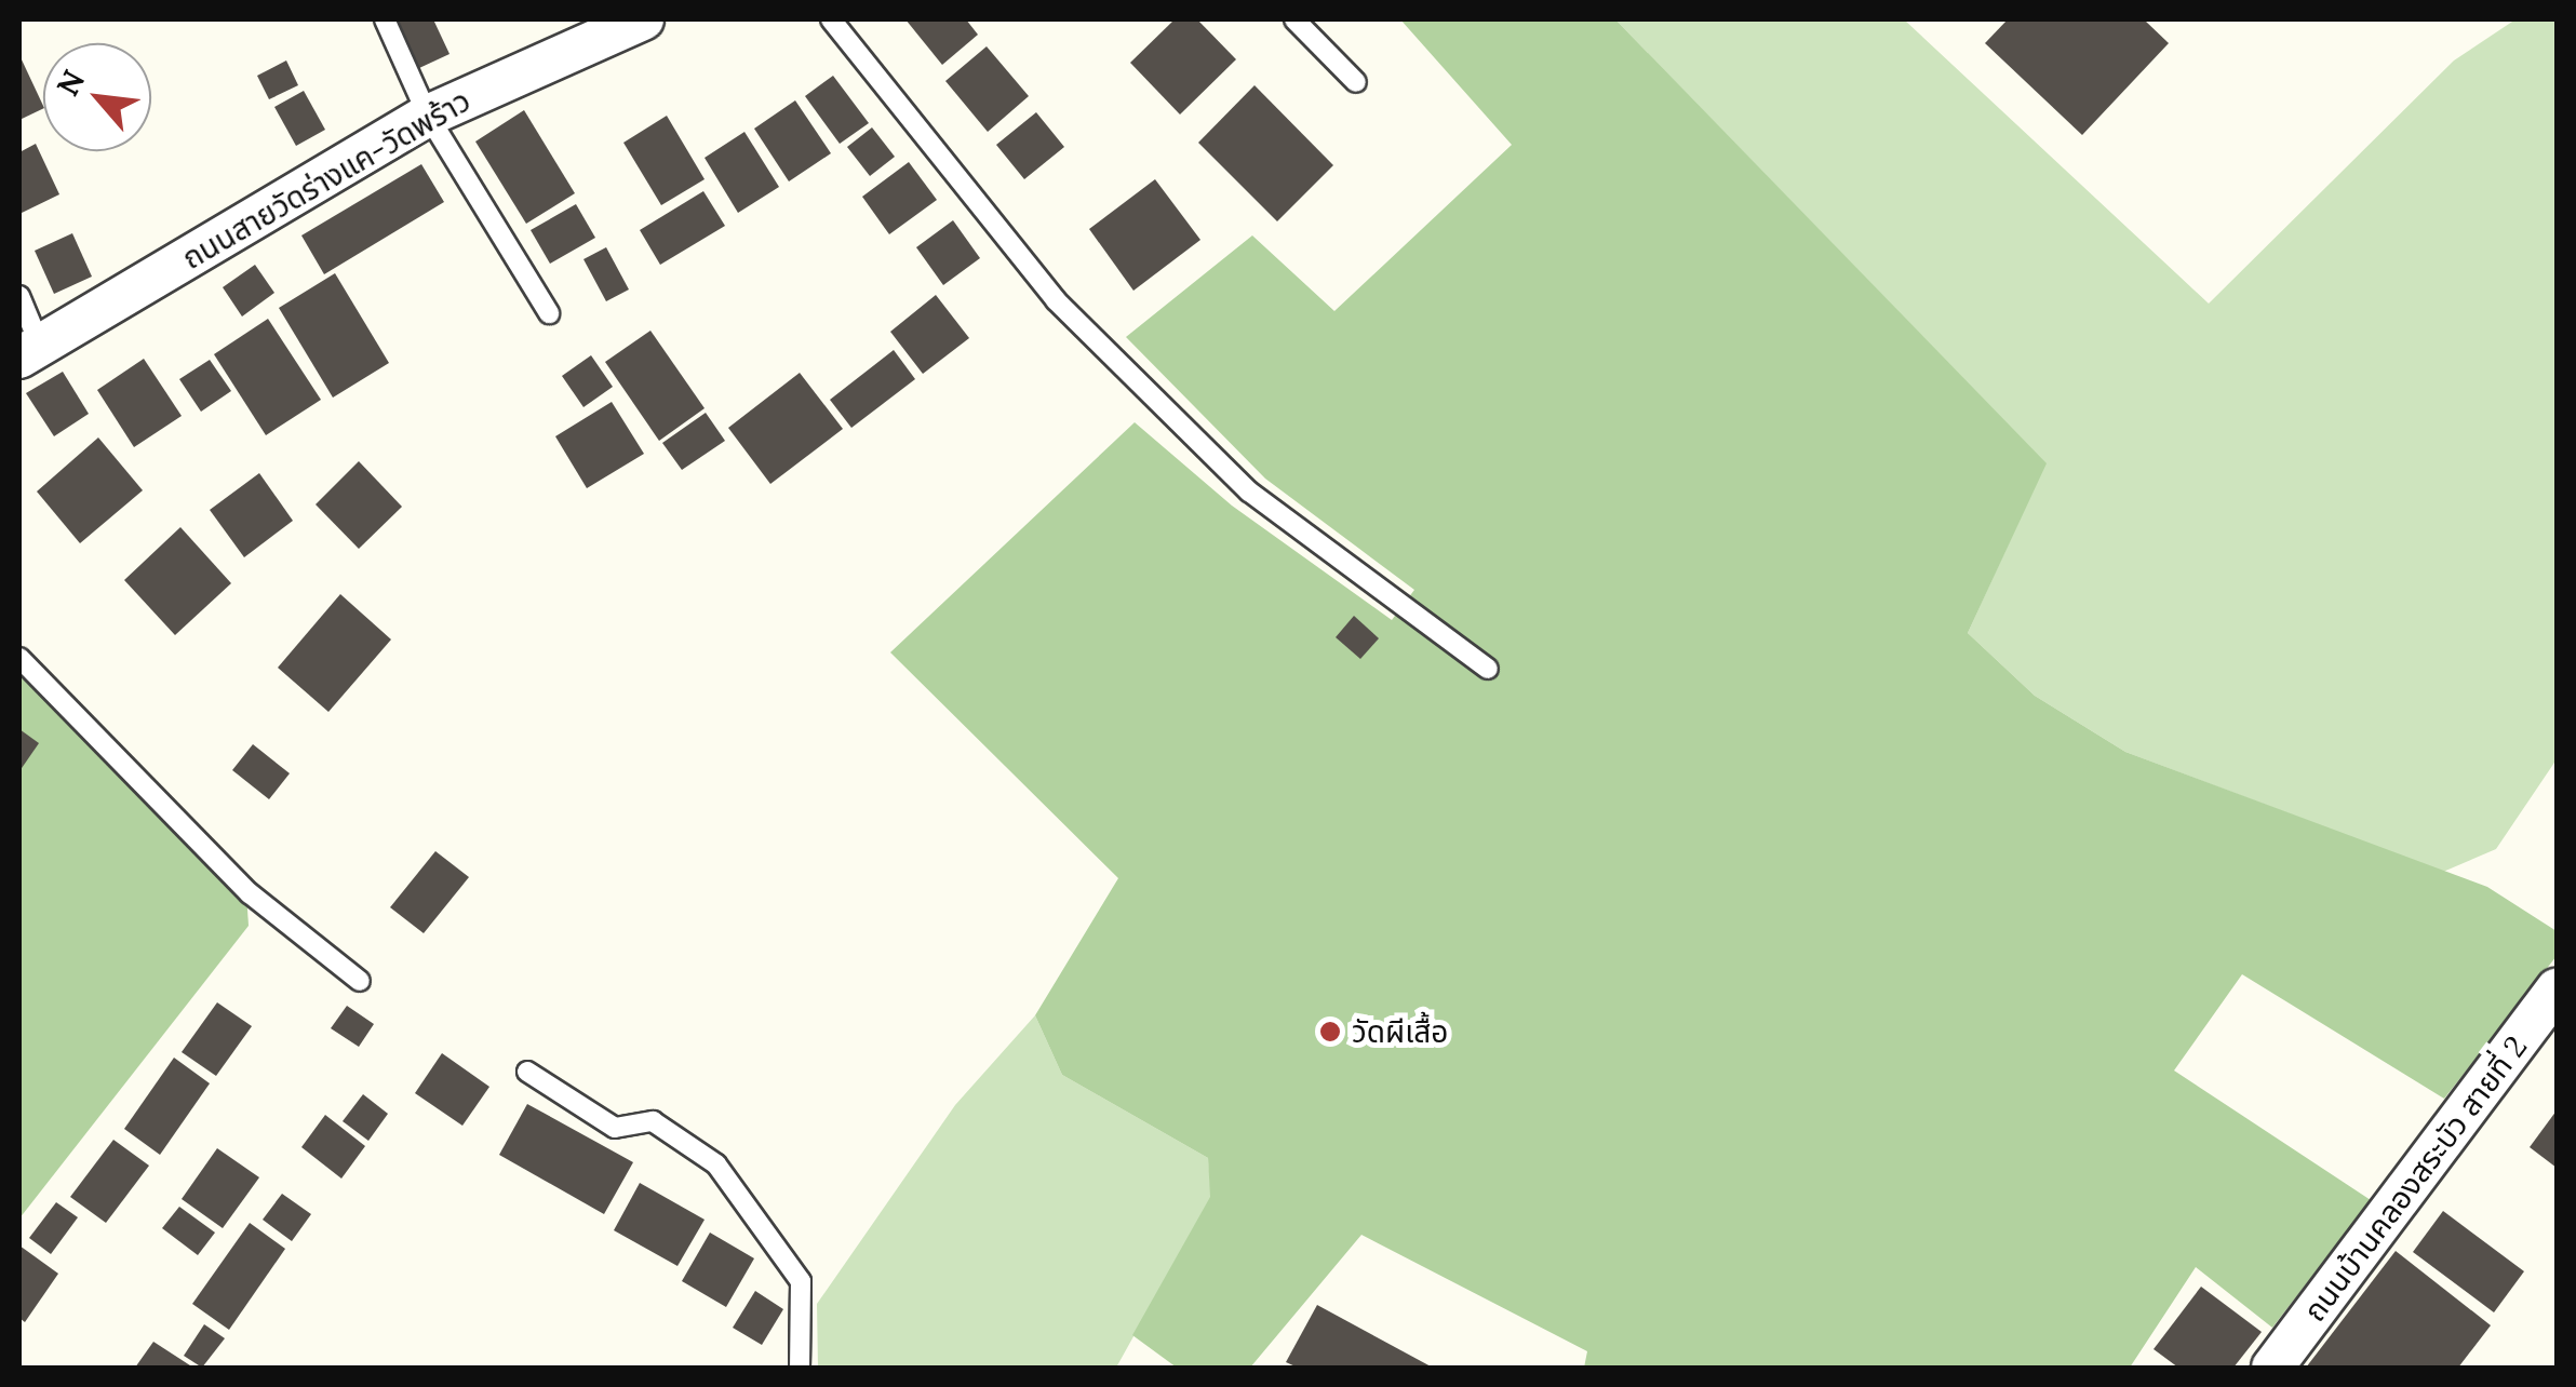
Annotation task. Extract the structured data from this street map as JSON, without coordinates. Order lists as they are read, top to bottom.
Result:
{
  "streets": {
    "street": ["ถนนสายวัดร่างแค-วัดพร้าว", "ถนนบ้านคลองสระบัว สายที่ 2"]
  },
  "places": ["วัดผีเสื้อ"],
  "north": "top left"
}
